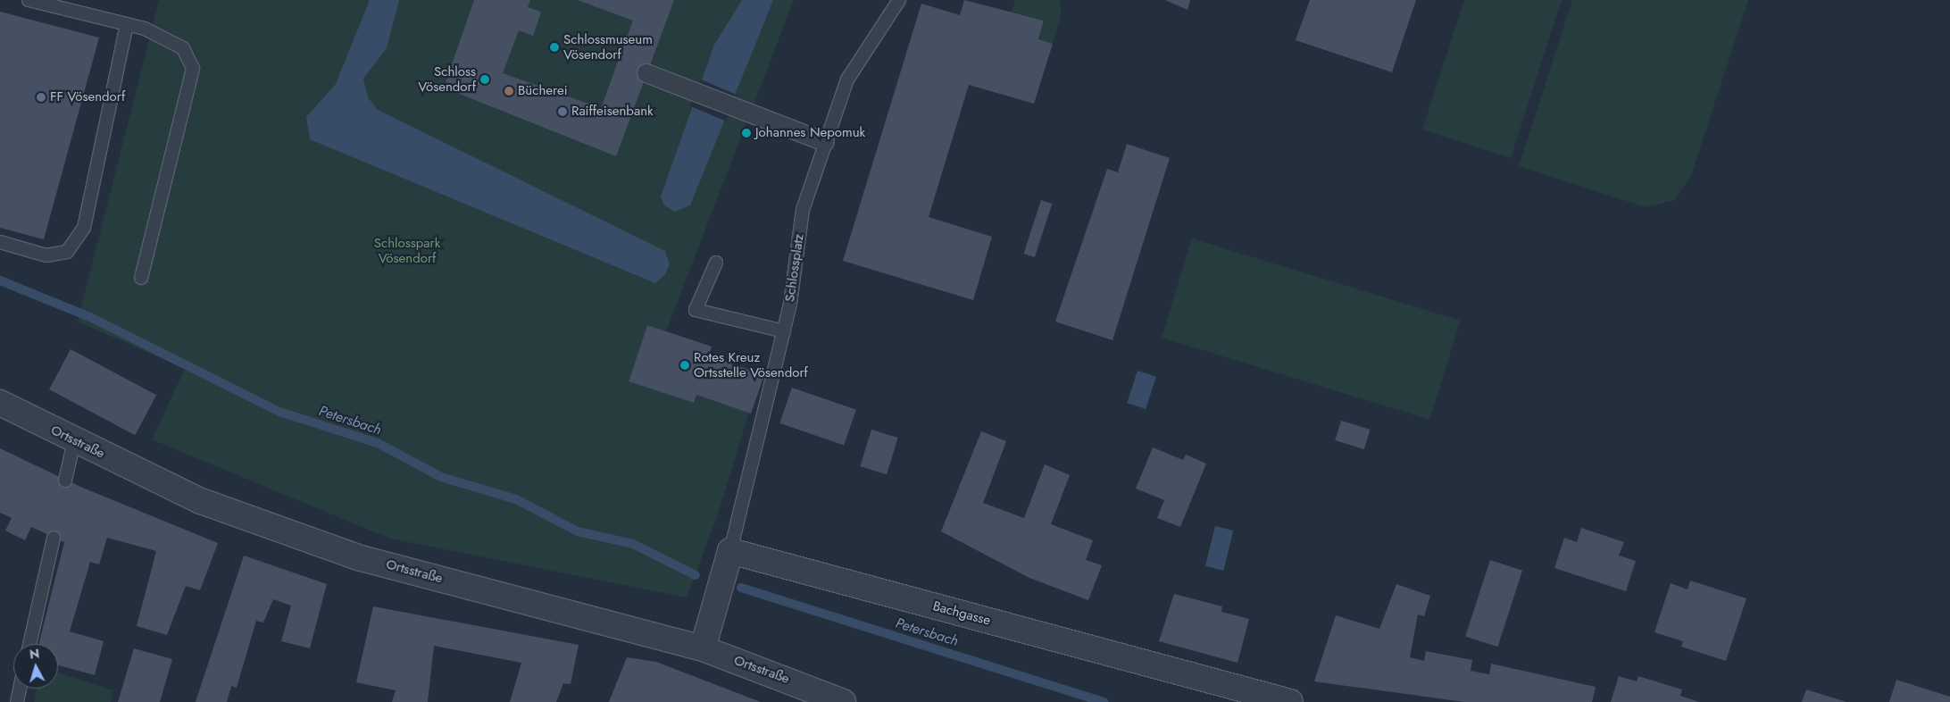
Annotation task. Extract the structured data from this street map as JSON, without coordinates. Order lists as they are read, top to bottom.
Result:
{
  "streets": {
    "street": ["Ortsstraße", "Bachgasse"],
    "lane": ["Schlossplatz"]
  },
  "crossings": [
    ["Schlossplatz", "Bachgasse"]
  ],
  "water": ["Petersbach"],
  "parks": ["Schlosspark Vösendorf"],
  "places": [
    "Schlossmuseum Vösendorf",
    "Schloss Vösendorf",
    "Bücherei",
    "FF Vösendorf",
    "Raiffeisenbank",
    "Johannes Nepomuk",
    "Rotes Kreuz Ortsstelle Vösendorf"
  ],
  "north": "top"
}
